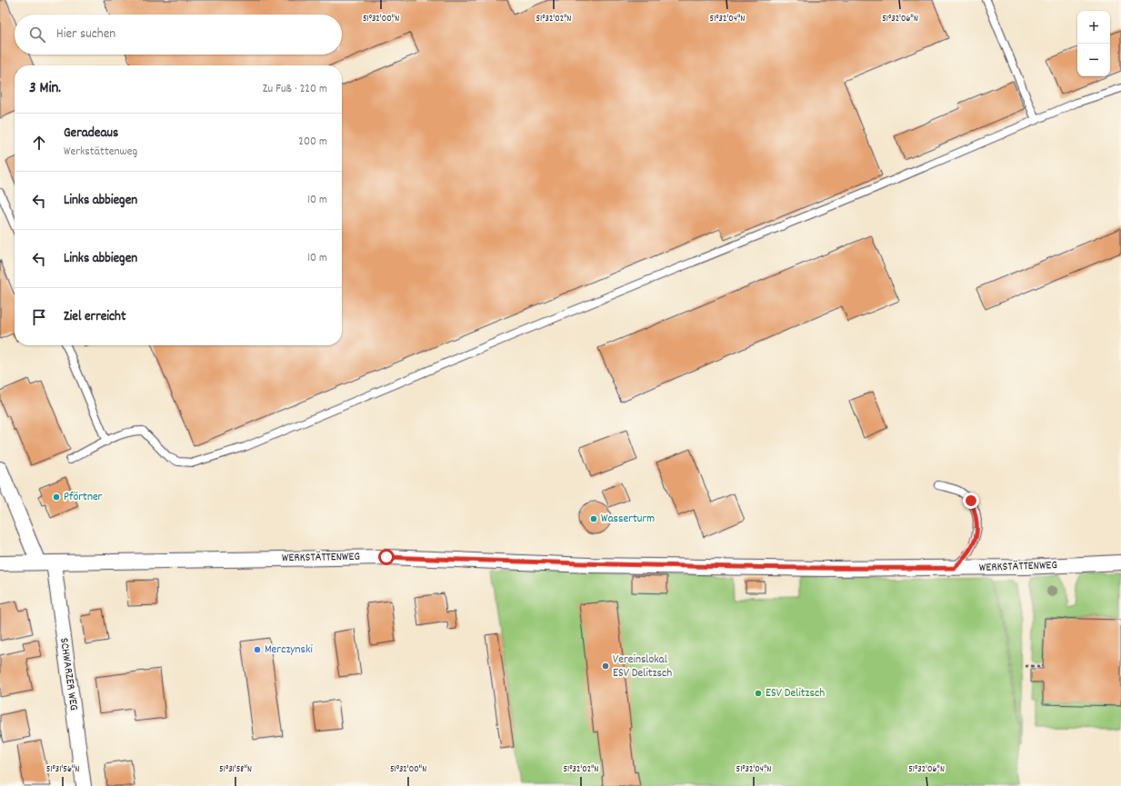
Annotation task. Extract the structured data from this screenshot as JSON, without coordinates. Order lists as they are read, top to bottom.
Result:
{
  "streets": {
    "street": ["WERKSTÄTTENWEG", "SCHWARZER WEG"]
  },
  "crossings": [
    ["WERKSTÄTTENWEG", "SCHWARZER WEG"]
  ],
  "places": [
    "Pförtner",
    "Wasserturm",
    "Merczynski",
    "Vereinslokal ESV Delitzsch",
    "ESV Delitzsch"
  ],
  "page": {
    "map_buttons": ["+", "−"],
    "search": "Hier suchen",
    "heading": ["3 Min.", "Zu Fuß · 220 m"],
    "list": [
      ["Geradeaus", "Werkstättenweg", "200 m"],
      ["Links abbiegen", "10 m"],
      ["Links abbiegen", "10 m"],
      "Ziel erreicht"
    ]
  },
  "coordinates": [
    "51°32'00\"N",
    "51°32'02\"N",
    "51°32'04\"N",
    "51°32'06\"N",
    "51°31'56\"N",
    "51°31'58\"N"
  ]
}
